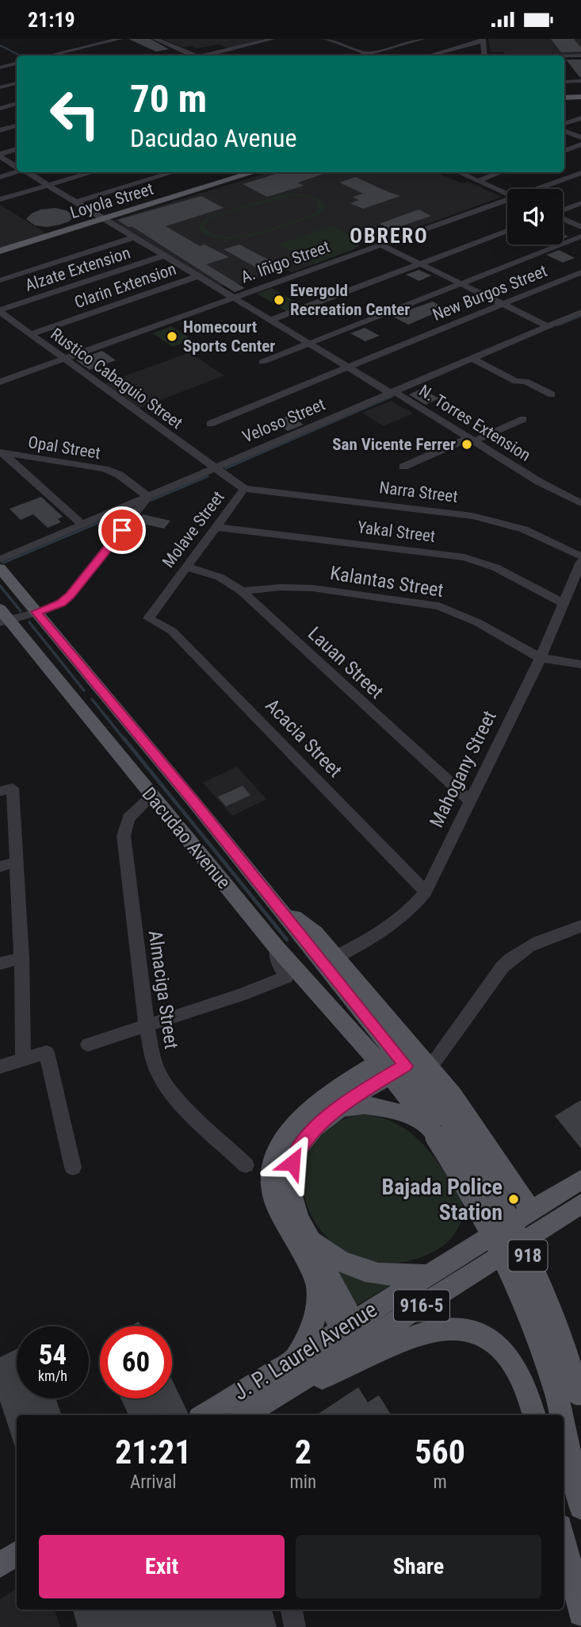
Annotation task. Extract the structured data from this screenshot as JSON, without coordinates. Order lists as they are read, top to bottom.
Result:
{
  "streets": {
    "main road": [
      "Loyola Street",
      "Dacudao Avenue",
      "918",
      "916-5",
      "J. P. Laurel Avenue"
    ],
    "street": [
      "A. Iñigo Street",
      "Alzate Extension",
      "Clarin Extension",
      "New Burgos Street",
      "Rustico Cabaguio Street",
      "Veloso Street",
      "N. Torres Extension",
      "Opal Street",
      "Narra Street",
      "Molave Street",
      "Yakal Street",
      "Kalantas Street",
      "Lauan Street",
      "Acacia Street",
      "Mahogany Street",
      "Almaciga Street"
    ]
  },
  "crossings": [
    ["Loyola Street", "N. Torres Extension"],
    ["A. Iñigo Street", "Rustico Cabaguio Street"],
    ["A. Iñigo Street", "N. Torres Extension"],
    ["Alzate Extension", "Rustico Cabaguio Street"],
    ["Alzate Extension", "N. Torres Extension"],
    ["Clarin Extension", "Rustico Cabaguio Street"],
    ["Clarin Extension", "N. Torres Extension"],
    ["New Burgos Street", "N. Torres Extension"],
    ["Rustico Cabaguio Street", "Veloso Street"],
    ["Rustico Cabaguio Street", "Molave Street"],
    ["Veloso Street", "N. Torres Extension"],
    ["Veloso Street", "Opal Street"],
    ["Veloso Street", "Molave Street"],
    ["Narra Street", "Molave Street"],
    ["Molave Street", "Yakal Street"],
    ["Molave Street", "Lauan Street"],
    ["Molave Street", "Acacia Street"],
    ["Yakal Street", "Mahogany Street"],
    ["Kalantas Street", "Lauan Street"],
    ["Kalantas Street", "Mahogany Street"],
    ["Lauan Street", "Mahogany Street"],
    ["Acacia Street", "Mahogany Street"],
    ["Mahogany Street", "Dacudao Avenue"],
    ["Dacudao Avenue", "Almaciga Street"],
    ["Dacudao Avenue", "918"],
    ["Dacudao Avenue", "J. P. Laurel Avenue"]
  ],
  "districts": ["OBRERO"],
  "places": [
    "Evergold Recreation Center",
    "Homecourt Sports Center",
    "San Vicente Ferrer",
    "Bajada Police Station"
  ],
  "page": {
    "status": "21:19",
    "turn": ["70 m", "Dacudao Avenue"],
    "speed": "54 km/h",
    "limit": "60",
    "eta": [
      "21:21",
      "Arrival",
      "2",
      "min",
      "560",
      "m"
    ],
    "buttons": ["Exit", "Share"]
  }
}
